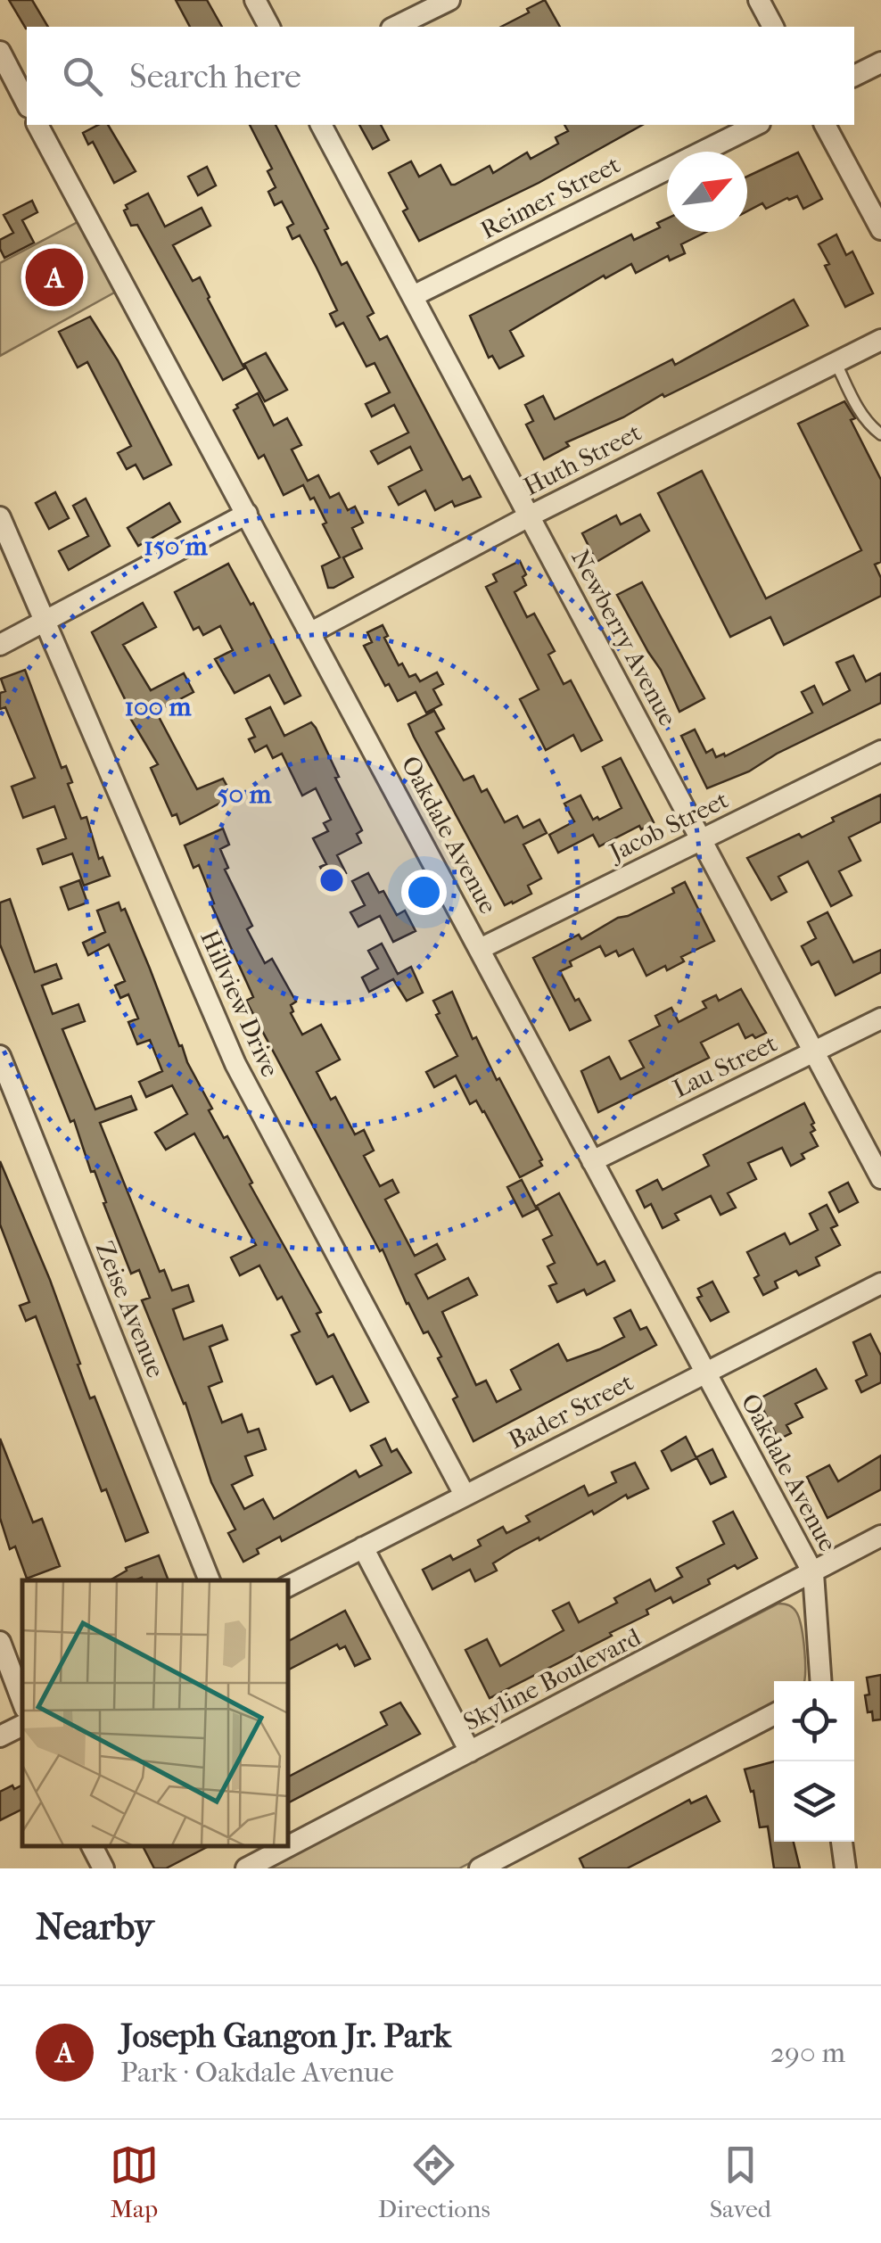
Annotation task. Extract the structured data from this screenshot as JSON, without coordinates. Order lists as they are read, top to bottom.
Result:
{
  "streets": {
    "street": [
      "Reimer Street",
      "Huth Street",
      "Newberry Avenue",
      "Jacob Street",
      "Oakdale Avenue",
      "Hillview Drive",
      "Lau Street",
      "Zeise Avenue",
      "Bader Street",
      "Skyline Boulevard"
    ]
  },
  "crossings": [
    ["Reimer Street", "Newberry Avenue"],
    ["Huth Street", "Newberry Avenue"],
    ["Huth Street", "Oakdale Avenue"],
    ["Newberry Avenue", "Jacob Street"],
    ["Newberry Avenue", "Lau Street"],
    ["Jacob Street", "Oakdale Avenue"],
    ["Oakdale Avenue", "Lau Street"],
    ["Oakdale Avenue", "Bader Street"],
    ["Oakdale Avenue", "Skyline Boulevard"],
    ["Hillview Drive", "Bader Street"]
  ],
  "north": "top right",
  "page": {
    "search": "Search here",
    "pins": "A",
    "heading": "Nearby",
    "list": [
      {
        "mark": "A",
        "name": "Joseph Gangon Jr. Park",
        "note": "Park · Oakdale Avenue",
        "value": "290 m"
      }
    ],
    "nav": ["Map", "Directions", "Saved"]
  },
  "rings": ["150 m", "100 m", "50 m"]
}
